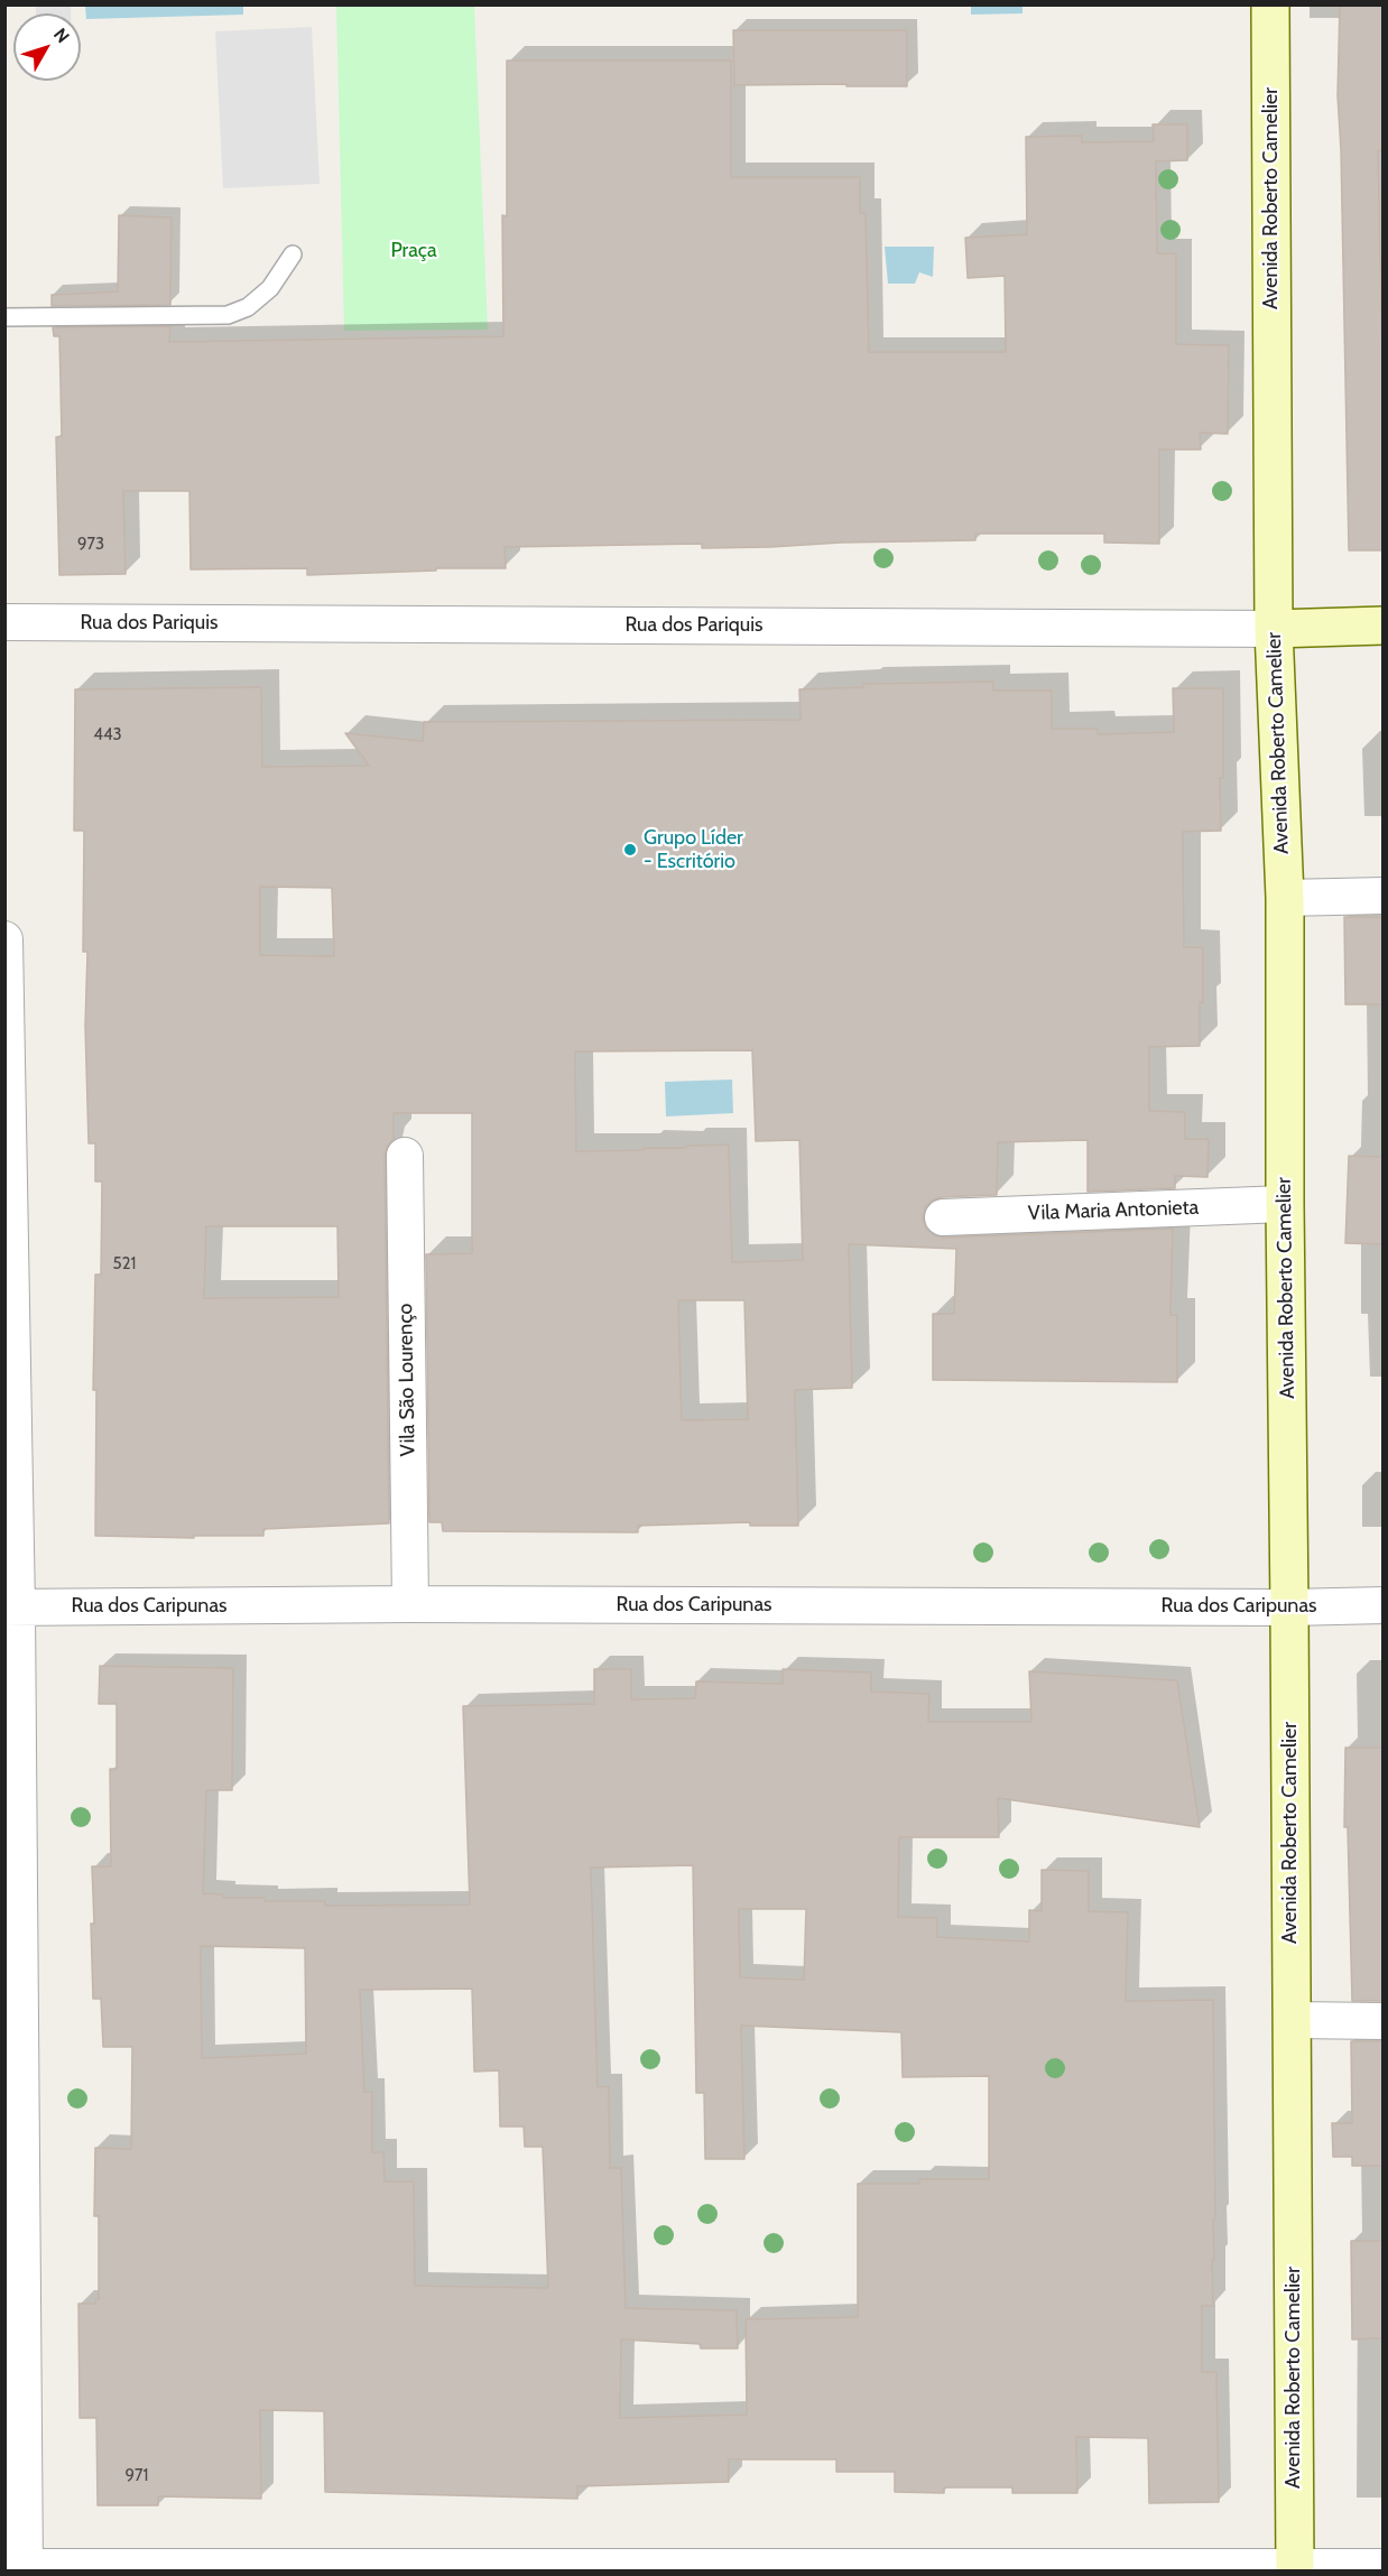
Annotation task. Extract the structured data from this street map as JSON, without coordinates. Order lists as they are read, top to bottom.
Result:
{
  "streets": {
    "main road": ["Avenida Roberto Camelier", "Rua dos Pariquis"],
    "street": ["Vila Maria Antonieta", "Vila São Lourenço", "Rua dos Caripunas"]
  },
  "crossings": [
    ["Avenida Roberto Camelier", "Rua dos Pariquis"],
    ["Avenida Roberto Camelier", "Vila Maria Antonieta"],
    ["Avenida Roberto Camelier", "Rua dos Caripunas"],
    ["Vila São Lourenço", "Rua dos Caripunas"]
  ],
  "parks": ["Praça"],
  "places": ["Grupo Líder - Escritório"],
  "house_numbers": [
    "973",
    "443",
    "521",
    "971"
  ],
  "north": "top right"
}
